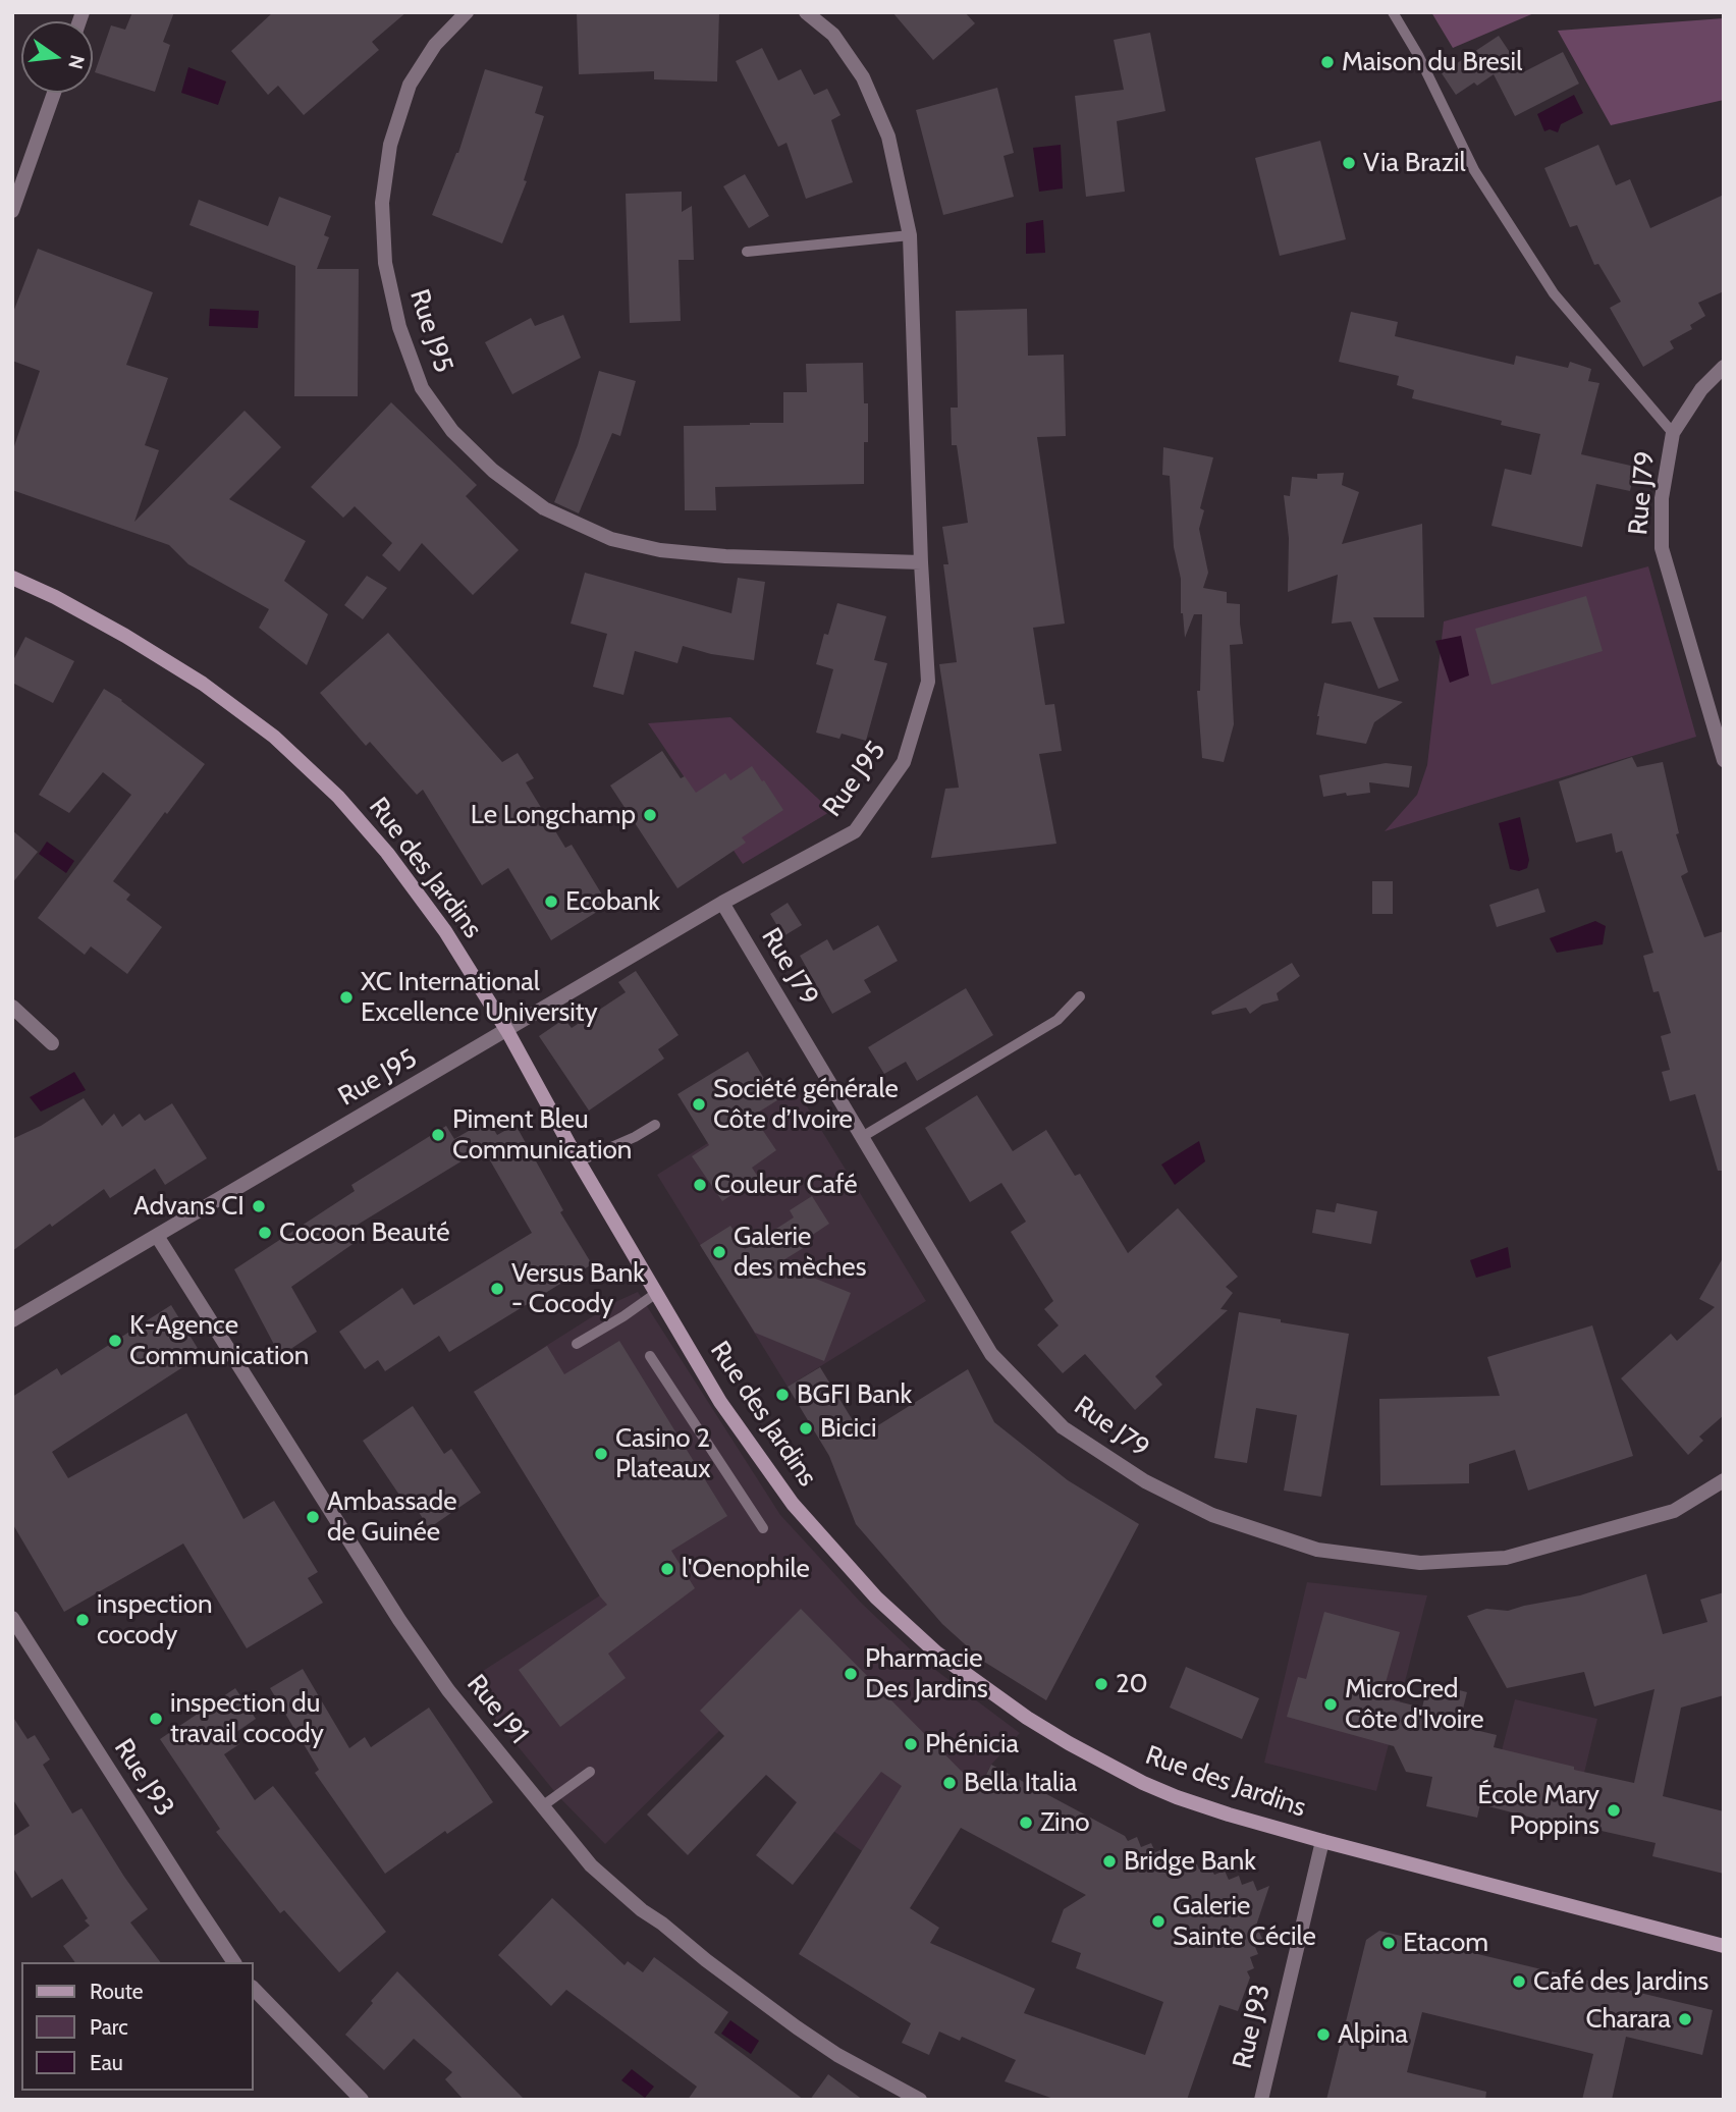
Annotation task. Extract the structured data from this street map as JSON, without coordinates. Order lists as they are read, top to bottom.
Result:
{
  "streets": {
    "main road": ["Rue des Jardins"],
    "street": [
      "Rue J95",
      "Rue J79",
      "Rue J91",
      "Rue J93"
    ]
  },
  "crossings": [
    ["Rue J95", "Rue J79"],
    ["Rue J95", "Rue des Jardins"],
    ["Rue J95", "Rue J91"],
    ["Rue des Jardins", "Rue J93"]
  ],
  "places": [
    "Maison du Bresil",
    "Via Brazil",
    "Le Longchamp",
    "Ecobank",
    "XC International Excellence University",
    "Société générale Côte d’Ivoire",
    "Piment Bleu Communication",
    "Couleur Café",
    "Advans CI",
    "Cocoon Beauté",
    "Galerie des mèches",
    "Versus Bank - Cocody",
    "K-Agence Communication",
    "BGFI Bank",
    "Bicici",
    "Casino 2 Plateaux",
    "Ambassade de Guinée",
    "l'Oenophile",
    "inspection cocody",
    "Pharmacie Des Jardins",
    "20",
    "MicroCred Côte d'Ivoire",
    "inspection du travail cocody",
    "Phénicia",
    "Bella Italia",
    "École Mary Poppins",
    "Zino",
    "Bridge Bank",
    "Galerie Sainte Cécile",
    "Etacom",
    "Café des Jardins",
    "Charara",
    "Alpina"
  ],
  "legend": ["Route", "Parc", "Eau"],
  "north": "right"
}
